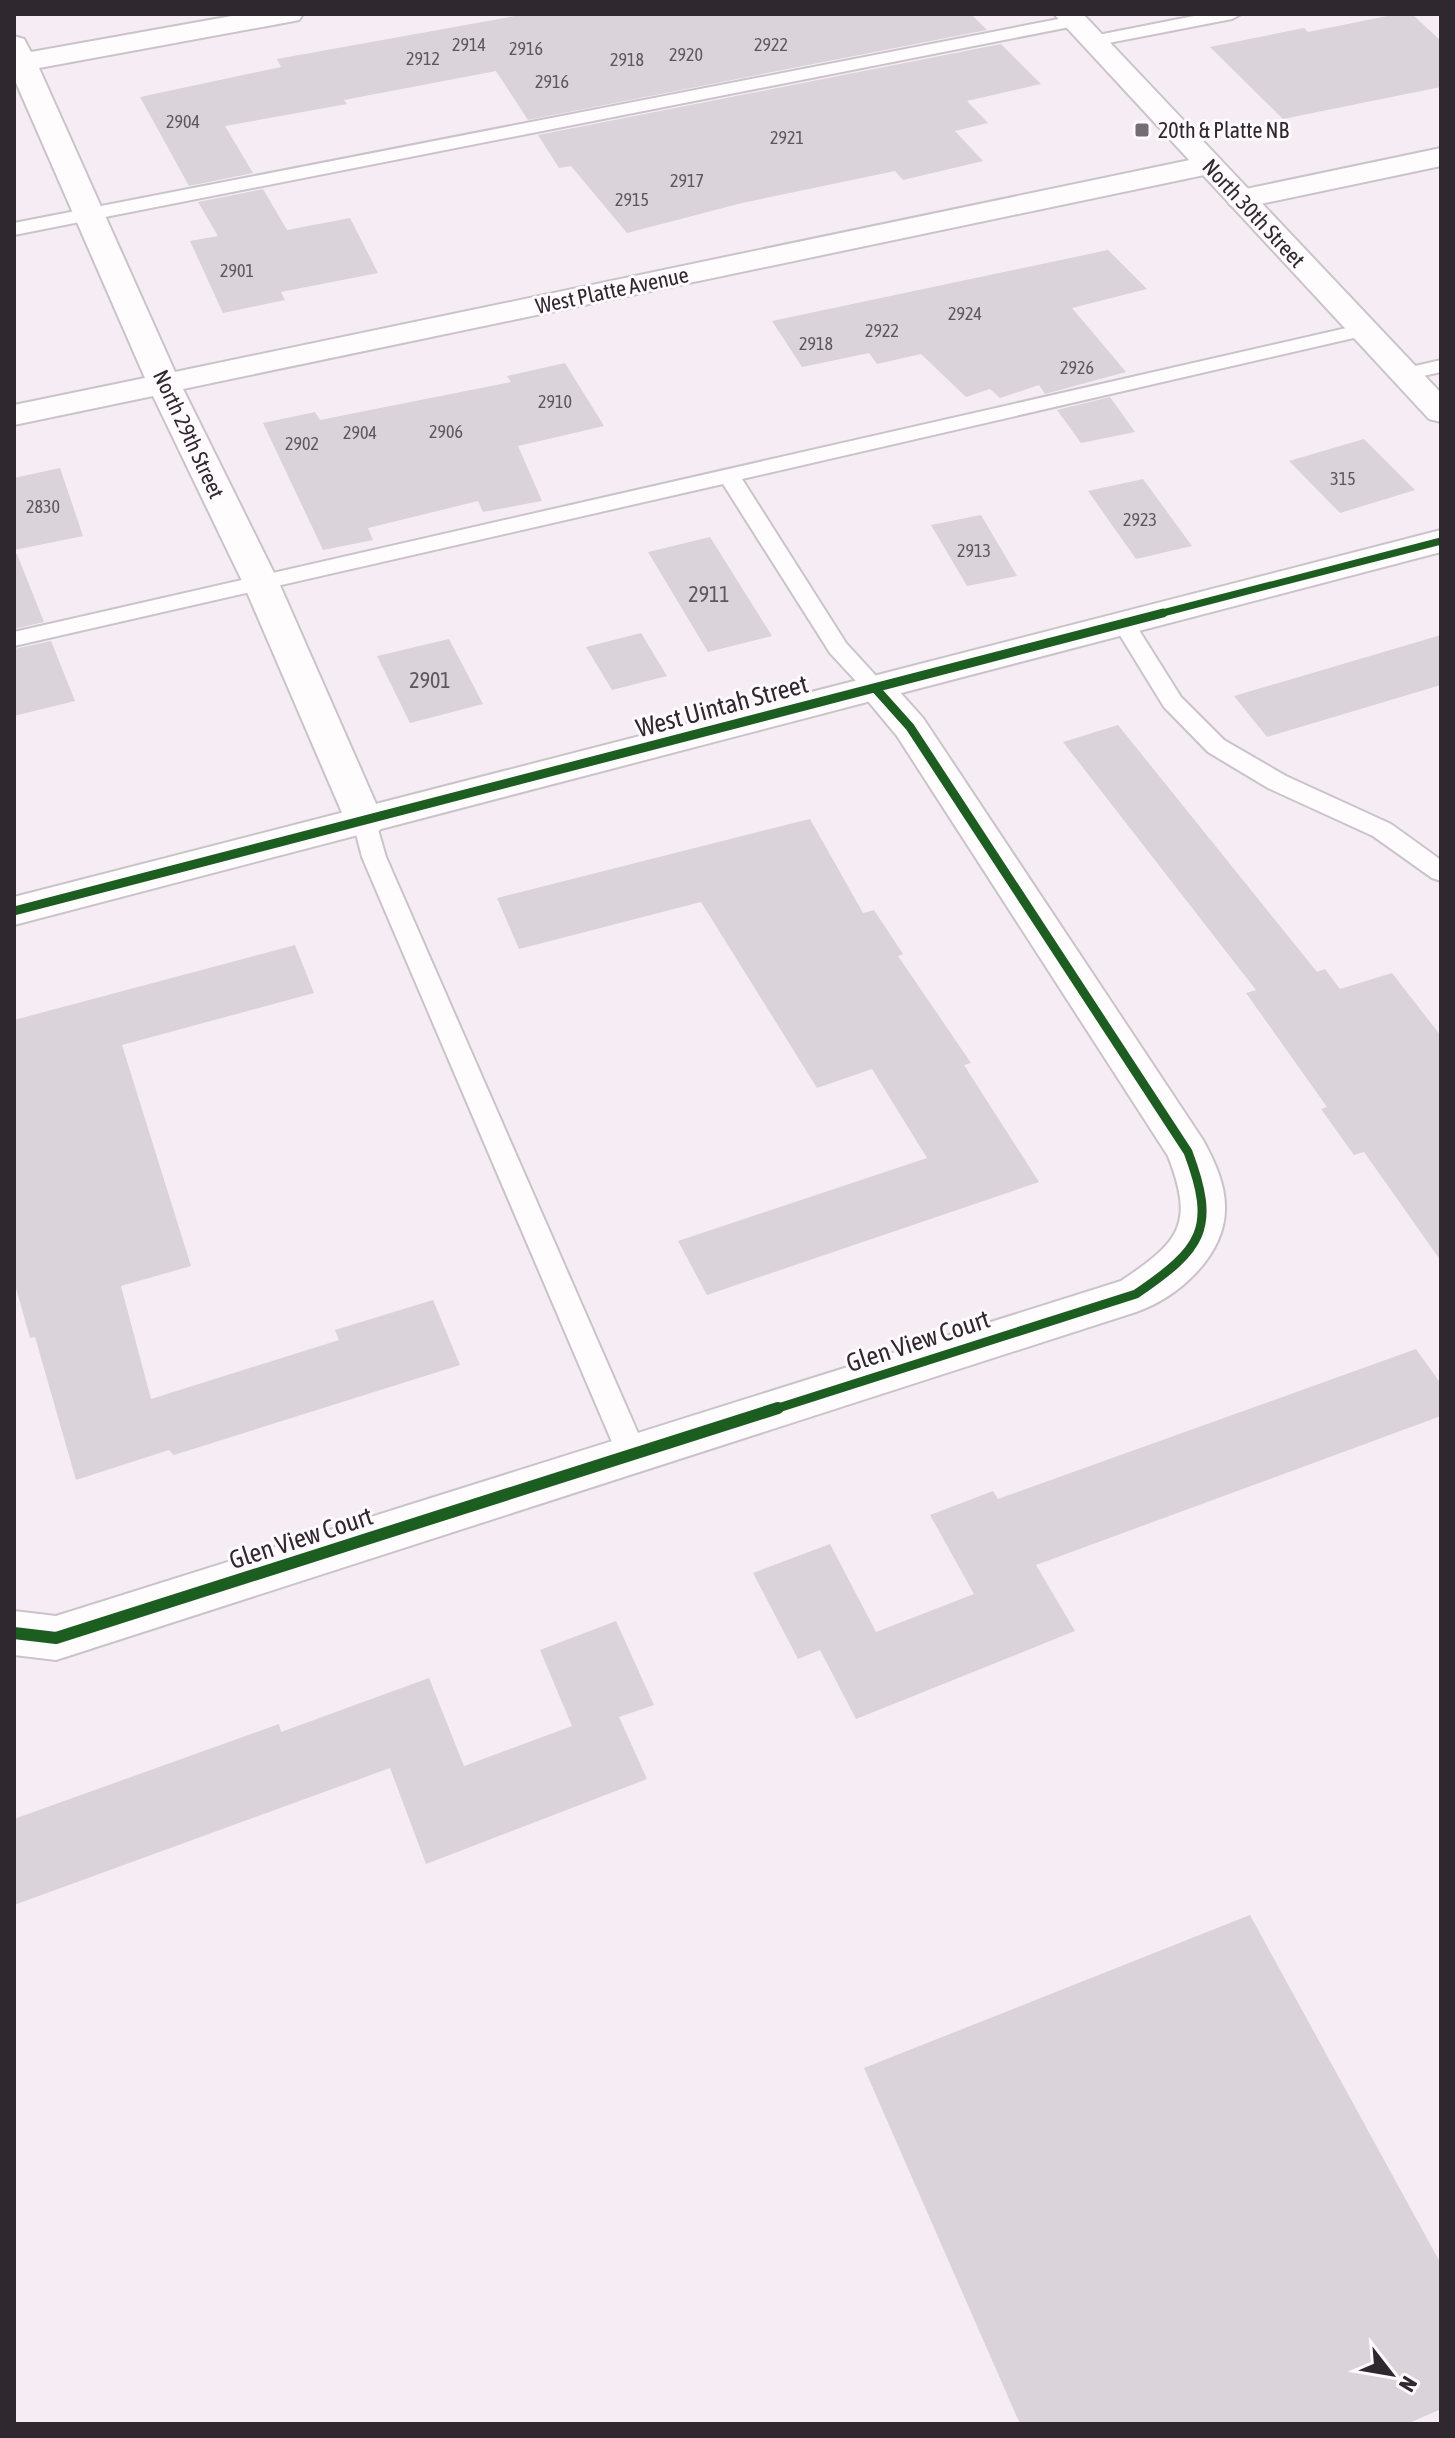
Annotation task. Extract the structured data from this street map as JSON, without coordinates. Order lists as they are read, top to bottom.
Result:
{
  "streets": {
    "street": [
      "North 30th Street",
      "West Platte Avenue",
      "North 29th Street",
      "West Uintah Street",
      "Glen View Court"
    ]
  },
  "crossings": [
    ["North 30th Street", "West Platte Avenue"],
    ["West Platte Avenue", "North 29th Street"],
    ["North 29th Street", "West Uintah Street"],
    ["West Uintah Street", "Glen View Court"]
  ],
  "places": {
    "transit": ["20th & Platte NB"]
  },
  "house_numbers": [
    "2914",
    "2922",
    "2916",
    "2920",
    "2912",
    "2918",
    "2916",
    "2904",
    "2921",
    "2917",
    "2915",
    "2901",
    "2924",
    "2922",
    "2918",
    "2926",
    "2910",
    "2906",
    "2904",
    "2902",
    "315",
    "2830",
    "2923",
    "2913",
    "2911",
    "2901"
  ],
  "north": "bottom right"
}
